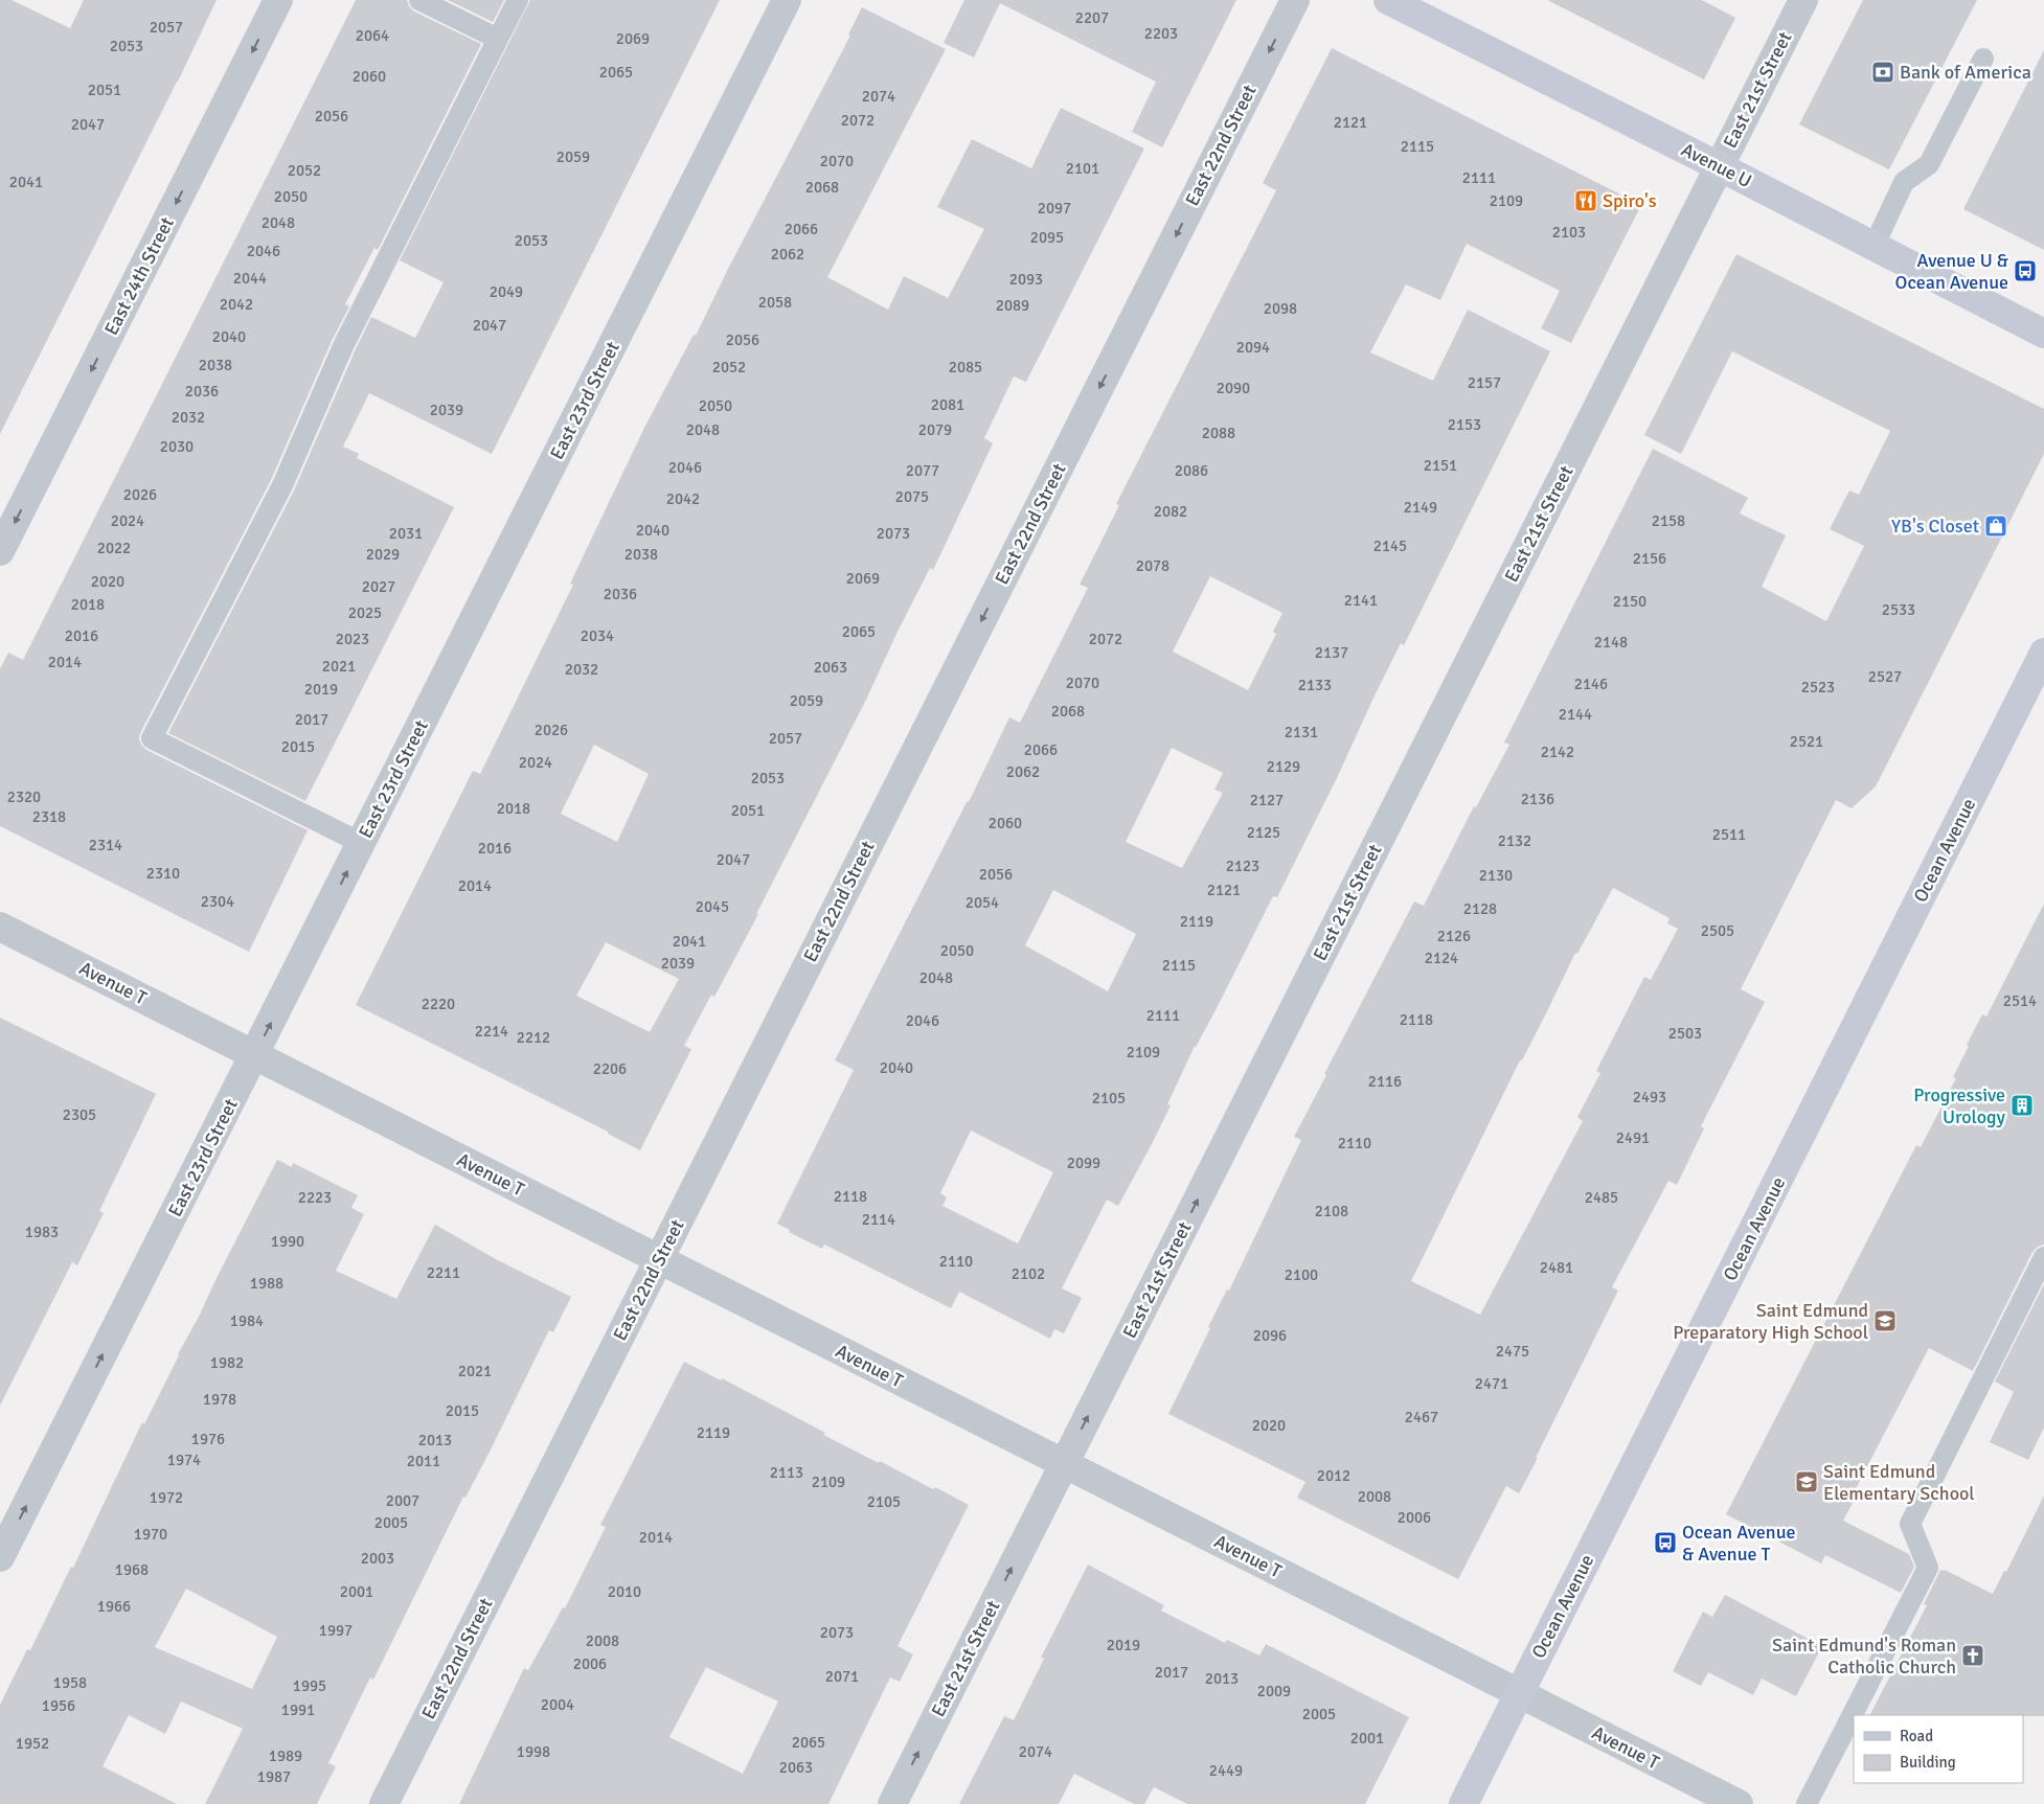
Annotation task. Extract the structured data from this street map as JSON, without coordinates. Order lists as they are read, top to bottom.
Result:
{
  "streets": {
    "main road": ["Avenue U", "Ocean Avenue"],
    "street": [
      "East 21st Street",
      "East 22nd Street",
      "East 24th Street",
      "East 23rd Street",
      "Avenue T"
    ]
  },
  "crossings": [
    ["East 21st Street", "Avenue U"],
    ["East 21st Street", "Avenue T"],
    ["East 22nd Street", "Avenue T"],
    ["East 23rd Street", "Avenue T"],
    ["Ocean Avenue", "Avenue T"]
  ],
  "one_way": [
    "East 21st Street",
    "East 22nd Street",
    "East 24th Street",
    "East 23rd Street"
  ],
  "places": {
    "bank": ["Bank of America"],
    "restaurant": ["Spiro's"],
    "bus stop": ["Avenue U & Ocean Avenue", "Ocean Avenue & Avenue T"],
    "shop": ["YB's Closet"],
    "building": ["Progressive Urology"],
    "school or university": ["Saint Edmund Preparatory High School", "Saint Edmund Elementary School"],
    "church": ["Saint Edmund's Roman Catholic Church"]
  },
  "house_numbers": [
    "2207",
    "2057",
    "2203",
    "2064",
    "2069",
    "2053",
    "2065",
    "2060",
    "2051",
    "2074",
    "2056",
    "2072",
    "2121",
    "2047",
    "2115",
    "2059",
    "2070",
    "2101",
    "2052",
    "2111",
    "2041",
    "2068",
    "2050",
    "2109",
    "2097",
    "2048",
    "2066",
    "2103",
    "2095",
    "2053",
    "2046",
    "2062",
    "2044",
    "2093",
    "2049",
    "2058",
    "2042",
    "2089",
    "2098",
    "2047",
    "2040",
    "2056",
    "2094",
    "2038",
    "2052",
    "2085",
    "2157",
    "2090",
    "2036",
    "2081",
    "2050",
    "2039",
    "2032",
    "2153",
    "2048",
    "2079",
    "2088",
    "2030",
    "2151",
    "2046",
    "2077",
    "2086",
    "2026",
    "2075",
    "2042",
    "2149",
    "2082",
    "2024",
    "2158",
    "2040",
    "2031",
    "2073",
    "2145",
    "2022",
    "2029",
    "2038",
    "2156",
    "2078",
    "2069",
    "2020",
    "2027",
    "2036",
    "2141",
    "2150",
    "2018",
    "2533",
    "2025",
    "2065",
    "2016",
    "2034",
    "2023",
    "2072",
    "2148",
    "2137",
    "2014",
    "2021",
    "2063",
    "2032",
    "2527",
    "2070",
    "2146",
    "2133",
    "2523",
    "2019",
    "2059",
    "2068",
    "2144",
    "2017",
    "2026",
    "2131",
    "2057",
    "2521",
    "2015",
    "2066",
    "2142",
    "2024",
    "2129",
    "2062",
    "2053",
    "2320",
    "2136",
    "2127",
    "2018",
    "2051",
    "2318",
    "2060",
    "2125",
    "2511",
    "2132",
    "2314",
    "2016",
    "2047",
    "2123",
    "2310",
    "2056",
    "2130",
    "2014",
    "2121",
    "2304",
    "2054",
    "2045",
    "2128",
    "2119",
    "2505",
    "2126",
    "2041",
    "2050",
    "2124",
    "2039",
    "2115",
    "2048",
    "2514",
    "2220",
    "2111",
    "2118",
    "2046",
    "2214",
    "2503",
    "2212",
    "2109",
    "2040",
    "2206",
    "2116",
    "2493",
    "2105",
    "2305",
    "2491",
    "2110",
    "2099",
    "2118",
    "2223",
    "2485",
    "2108",
    "2114",
    "1983",
    "1990",
    "2110",
    "2481",
    "2211",
    "2102",
    "2100",
    "1988",
    "1984",
    "2096",
    "2475",
    "1982",
    "2021",
    "2471",
    "1978",
    "2015",
    "2467",
    "2020",
    "2119",
    "1976",
    "2013",
    "1974",
    "2011",
    "2113",
    "2012",
    "2109",
    "2008",
    "1972",
    "2007",
    "2105",
    "2006",
    "2005",
    "1970",
    "2014",
    "2003",
    "1968",
    "2001",
    "2010",
    "1966",
    "1997",
    "2073",
    "2008",
    "2019",
    "2006",
    "2017",
    "2071",
    "2013",
    "1958",
    "1995",
    "2009",
    "2004",
    "1956",
    "1991",
    "2005",
    "2001",
    "2065",
    "1952",
    "1998",
    "2074",
    "1989",
    "2063",
    "2449",
    "1987"
  ],
  "legend": ["Road", "Building"]
}
